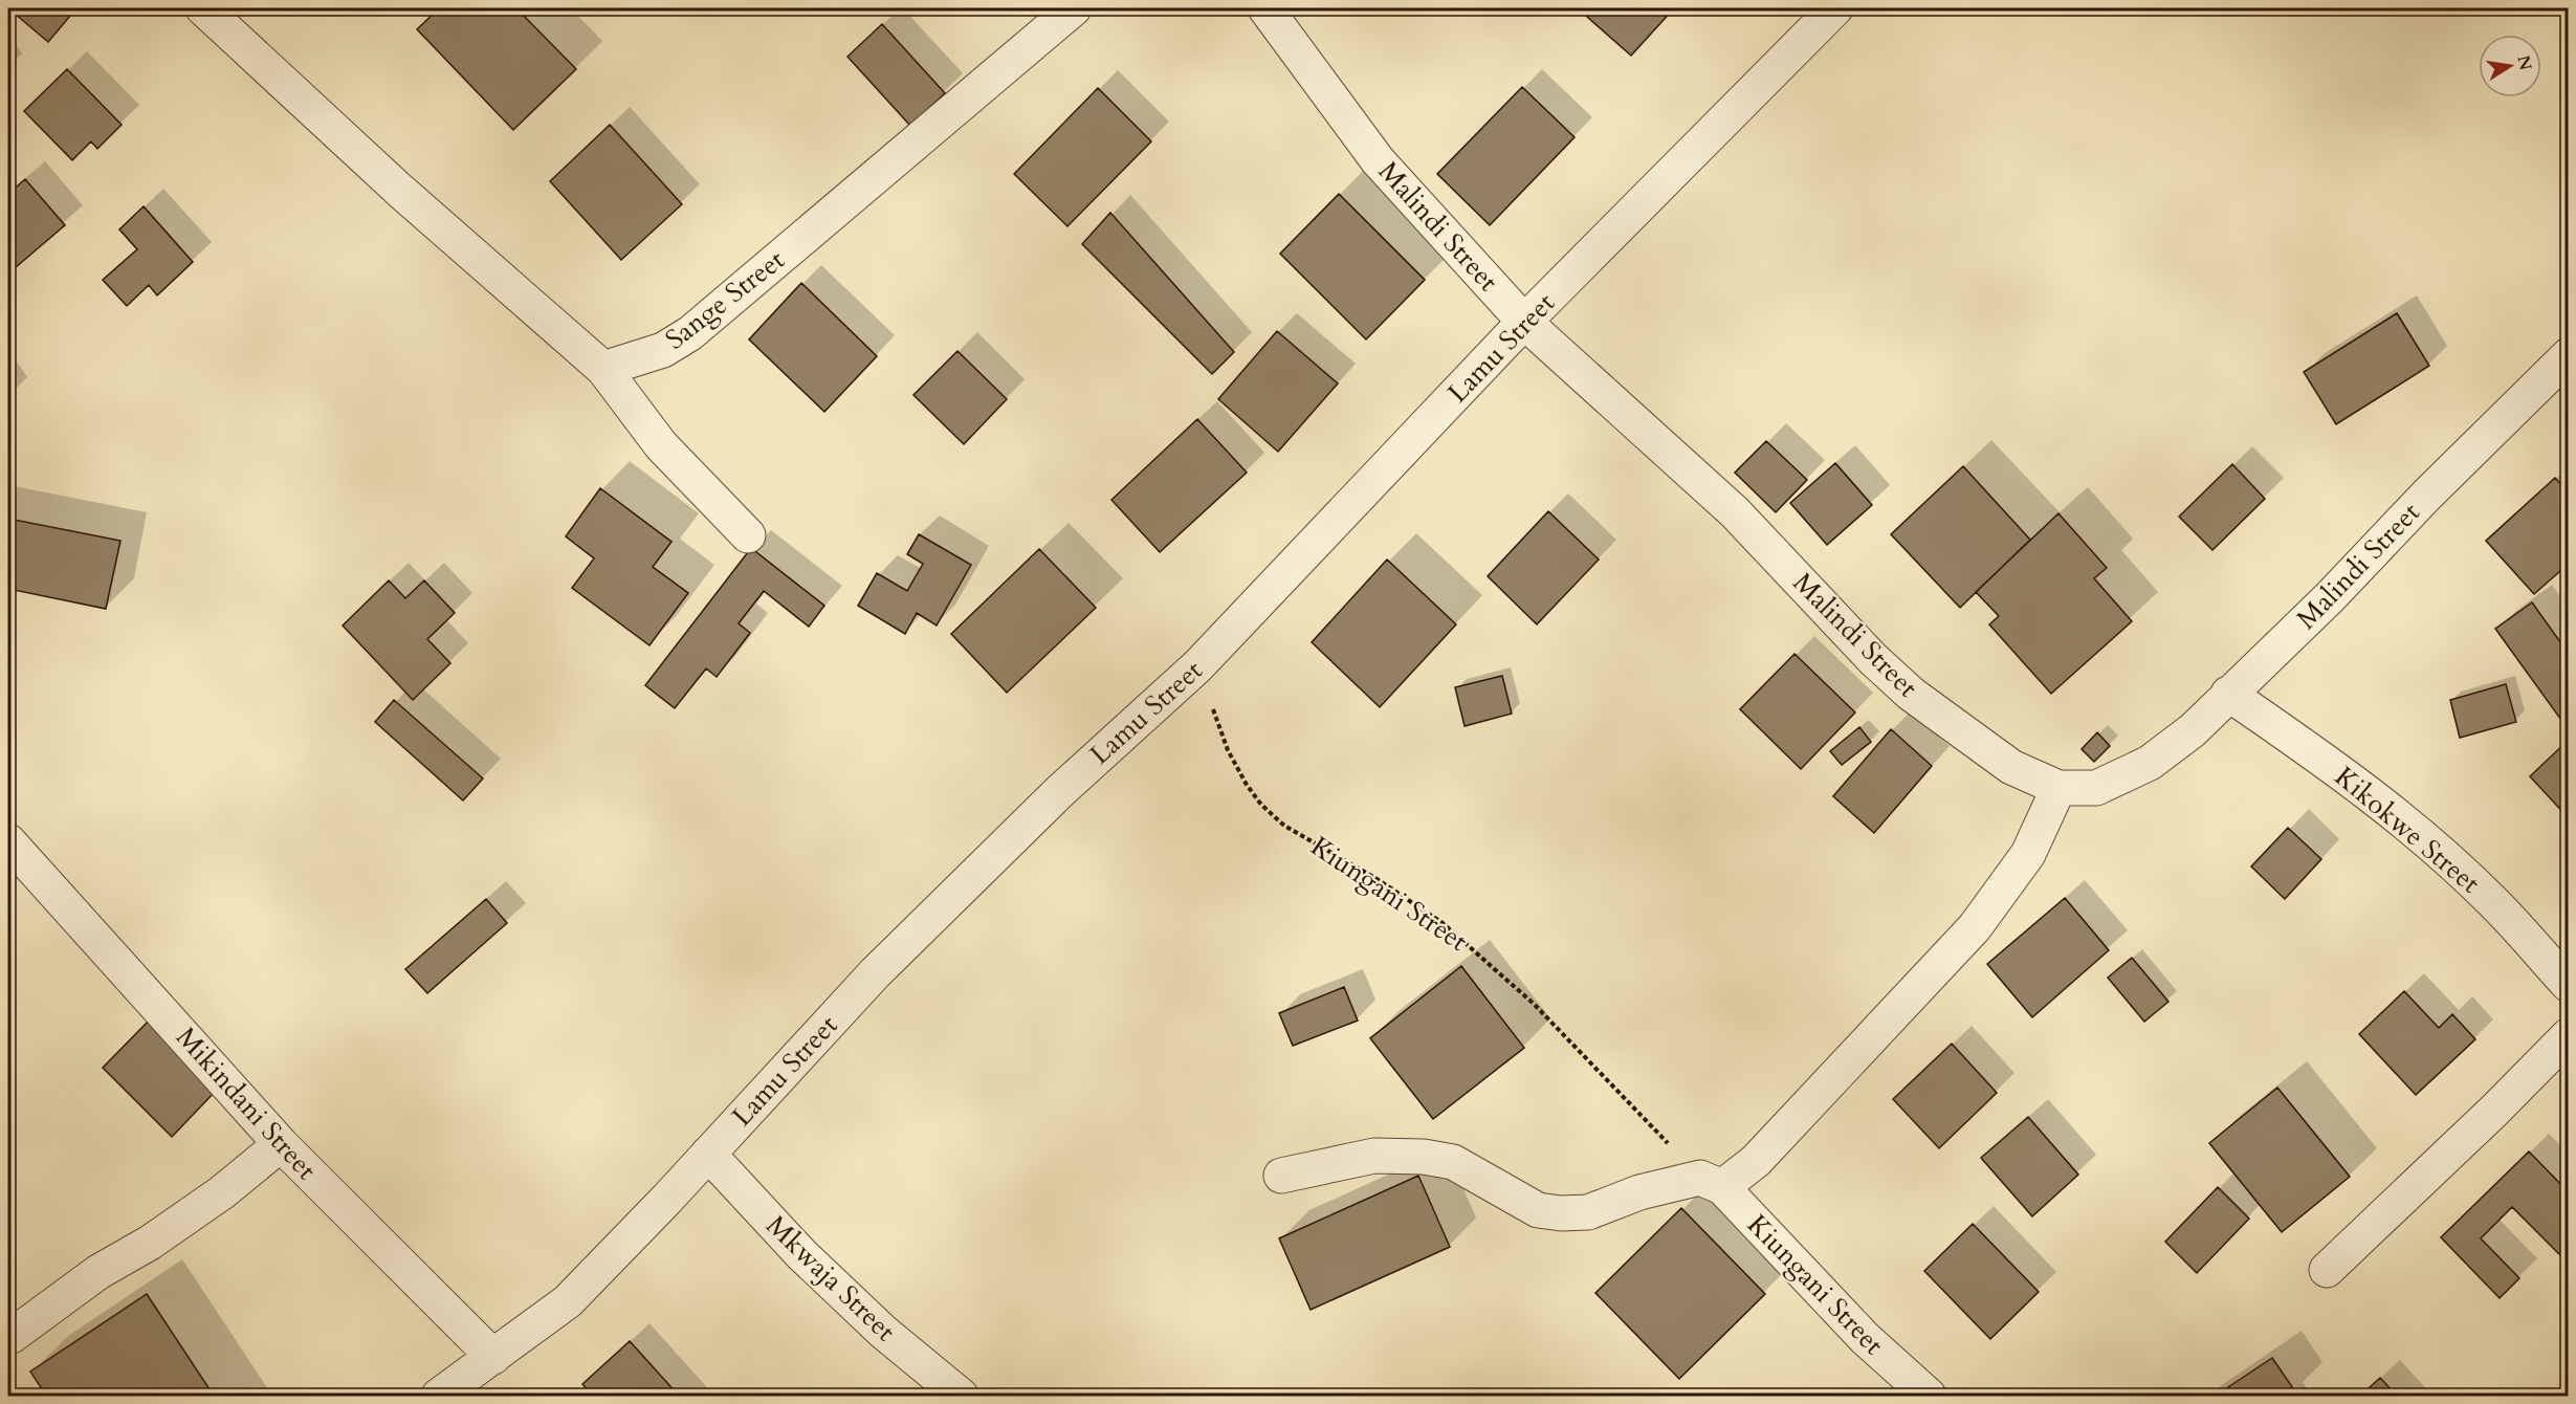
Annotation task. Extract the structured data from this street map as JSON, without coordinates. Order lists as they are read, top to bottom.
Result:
{
  "streets": {
    "street": [
      "Malindi Street",
      "Sange Street",
      "Lamu Street",
      "Kikokwe Street",
      "Kiungani Street",
      "Mikindani Street",
      "Mkwaja Street"
    ]
  },
  "crossings": [
    ["Malindi Street", "Lamu Street"],
    ["Malindi Street", "Kikokwe Street"],
    ["Lamu Street", "Kiungani Street"],
    ["Lamu Street", "Mikindani Street"],
    ["Lamu Street", "Mkwaja Street"]
  ],
  "north": "right"
}
